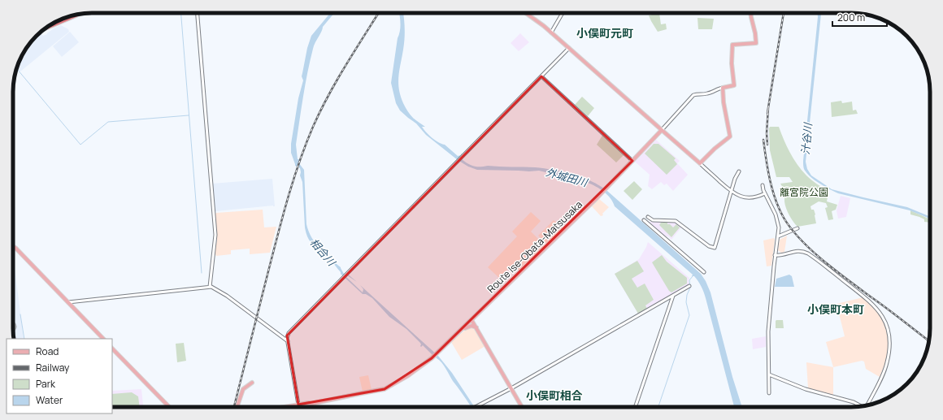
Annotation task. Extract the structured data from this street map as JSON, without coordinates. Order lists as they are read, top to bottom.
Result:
{
  "streets": {
    "main road": ["Route Ise-Obata-Matsusaka"]
  },
  "districts": ["小俣町元町", "小俣町本町", "小俣町相合"],
  "water": ["汁谷川", "外城田川", "相合川"],
  "parks": ["離宮院公園"],
  "legend": [
    "Road",
    "Railway",
    "Park",
    "Water"
  ],
  "scale_bar": "200 m"
}
